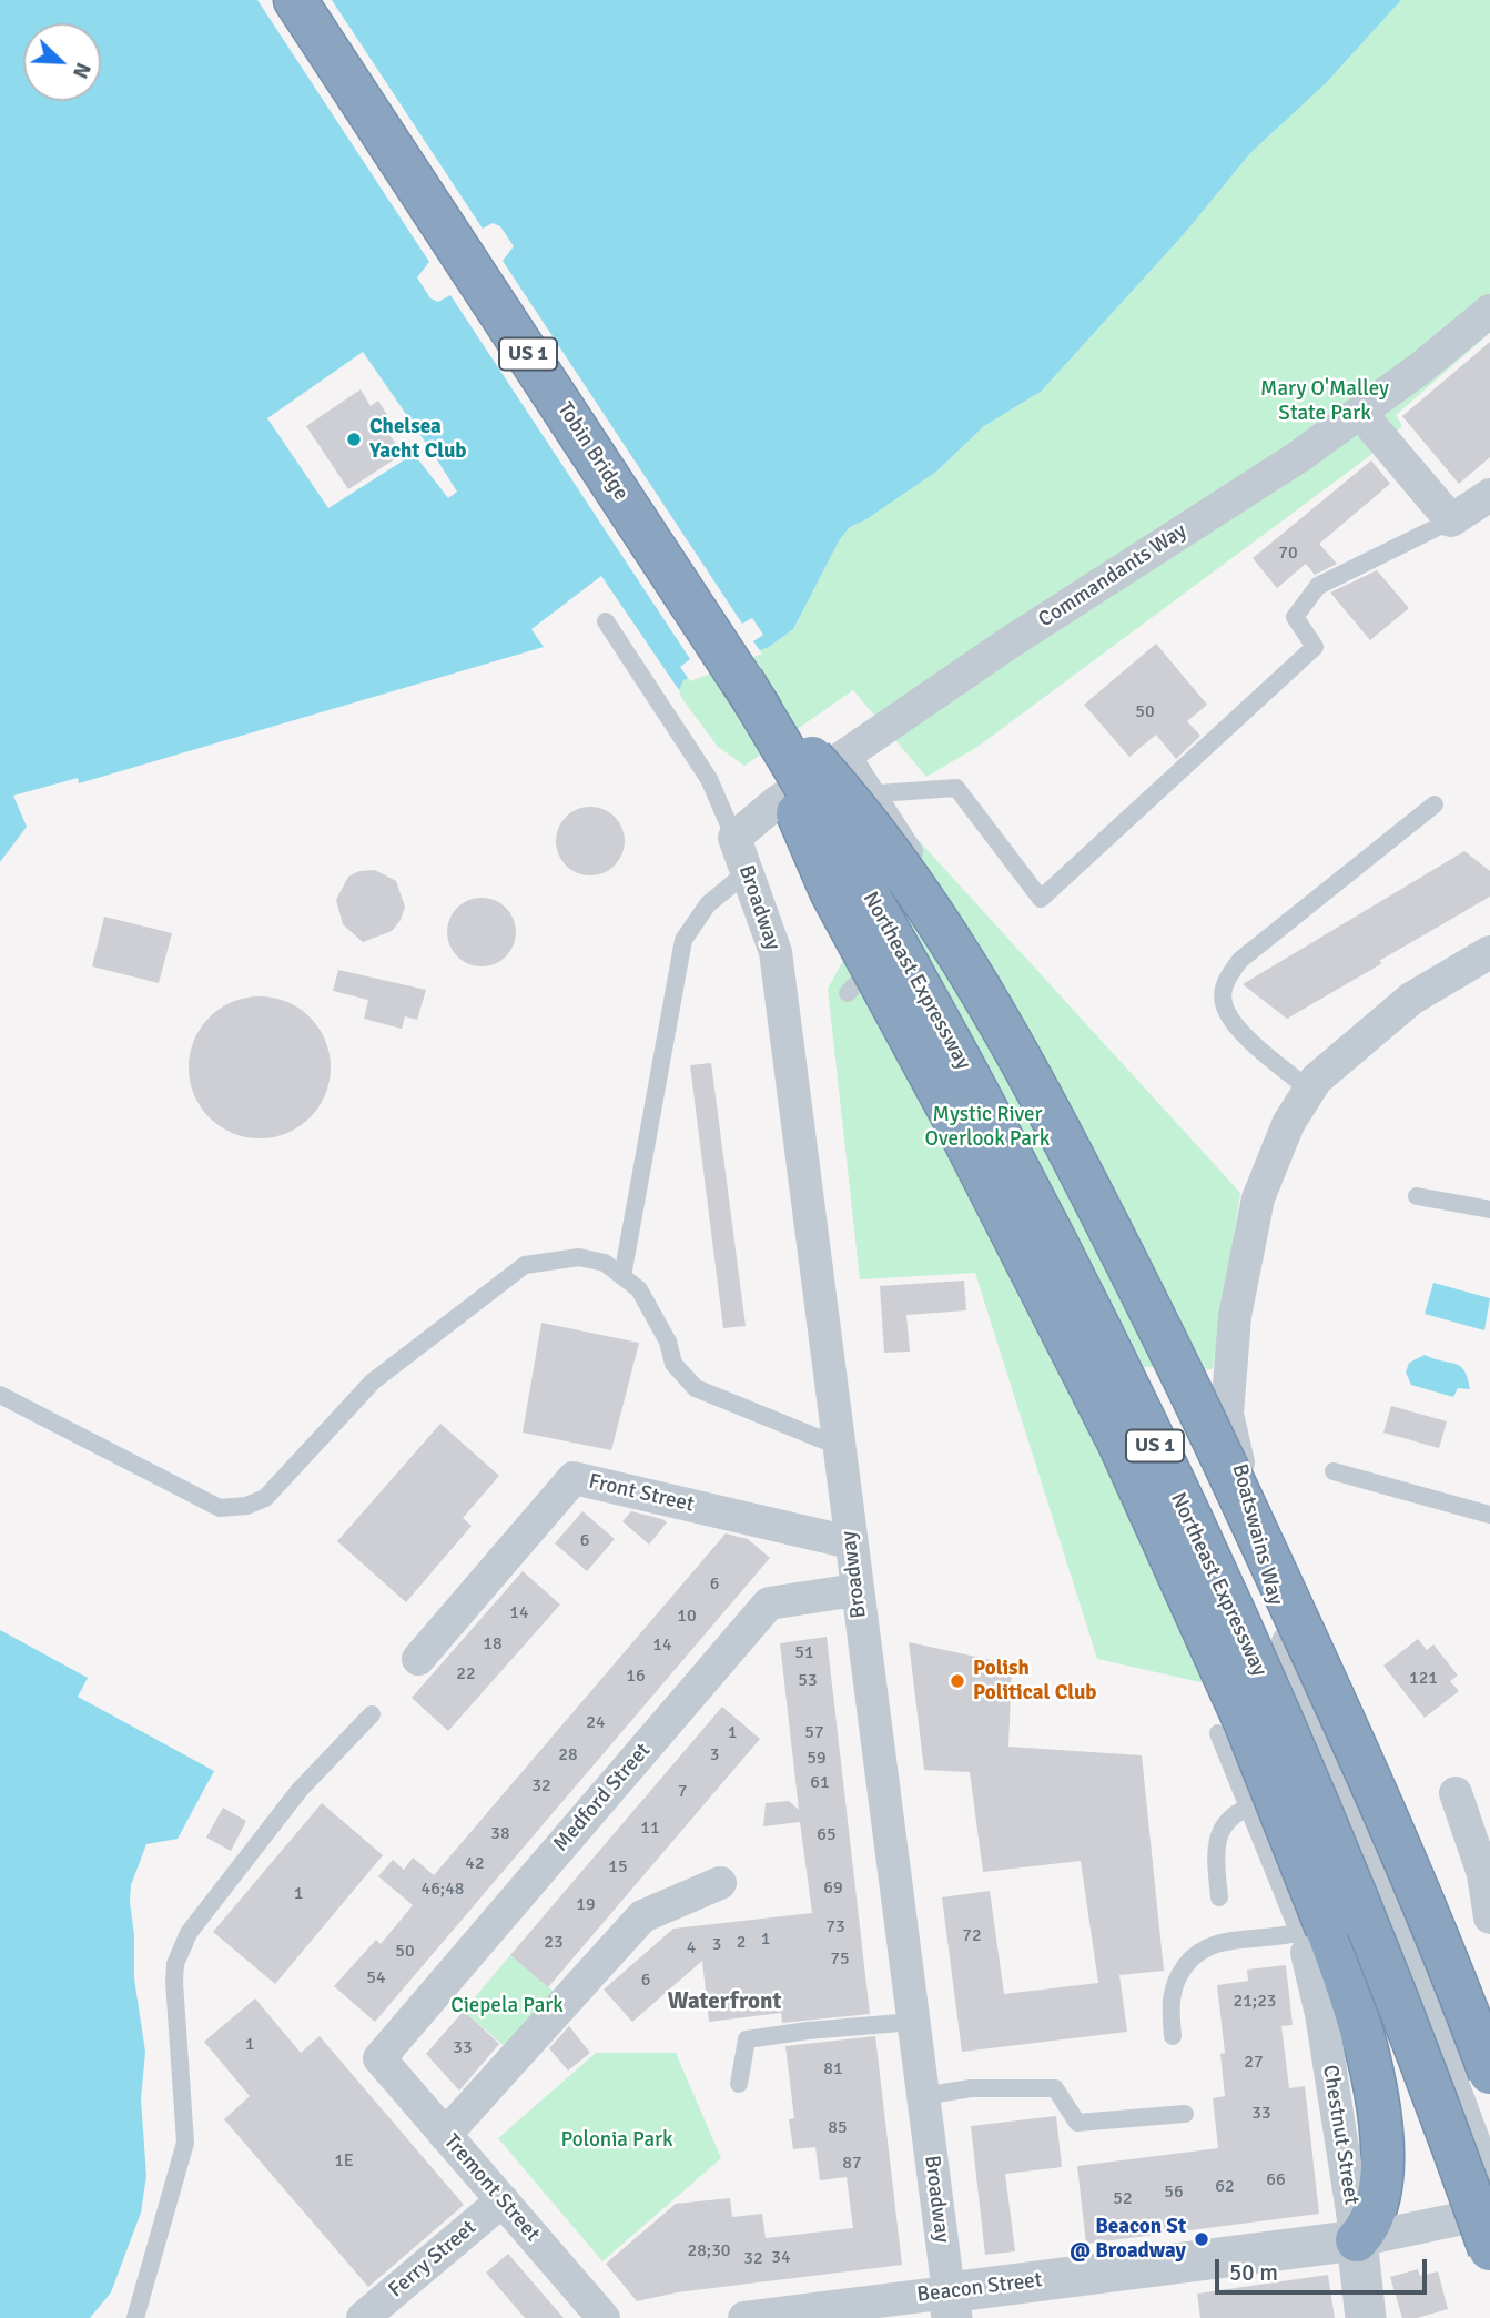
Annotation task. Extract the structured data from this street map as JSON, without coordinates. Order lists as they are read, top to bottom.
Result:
{
  "streets": {
    "highway": ["US 1", "Tobin Bridge", "Northeast Expressway"],
    "street": [
      "Commandants Way",
      "Broadway",
      "Front Street",
      "Boatswains Way",
      "Medford Street",
      "Tremont Street",
      "Ferry Street",
      "Beacon Street"
    ]
  },
  "crossings": [
    ["Tobin Bridge", "Northeast Expressway"],
    ["Commandants Way", "Broadway"],
    ["Broadway", "Front Street"],
    ["Broadway", "Medford Street"],
    ["Broadway", "Beacon Street"],
    ["Medford Street", "Tremont Street"],
    ["Tremont Street", "Ferry Street"]
  ],
  "districts": ["Waterfront"],
  "parks": [
    "Mary O'Malley State Park",
    "Mystic River Overlook Park",
    "Ciepela Park",
    "Polonia Park"
  ],
  "places": ["Chelsea Yacht Club", "Polish Political Club", "Beacon St @ Broadway"],
  "house_numbers": [
    "70",
    "50",
    "6",
    "6",
    "14",
    "10",
    "18",
    "14",
    "51",
    "22",
    "16",
    "121",
    "53",
    "24",
    "1",
    "57",
    "28",
    "3",
    "59",
    "61",
    "32",
    "7",
    "11",
    "38",
    "65",
    "42",
    "15",
    "69",
    "46;48",
    "1",
    "19",
    "73",
    "72",
    "1",
    "23",
    "2",
    "3",
    "4",
    "50",
    "75",
    "54",
    "6",
    "21;23",
    "1",
    "33",
    "27",
    "81",
    "33",
    "85",
    "1E",
    "87",
    "66",
    "62",
    "56",
    "52",
    "28;30",
    "34",
    "32"
  ],
  "scale_bar": "50 m",
  "north": "bottom right"
}
